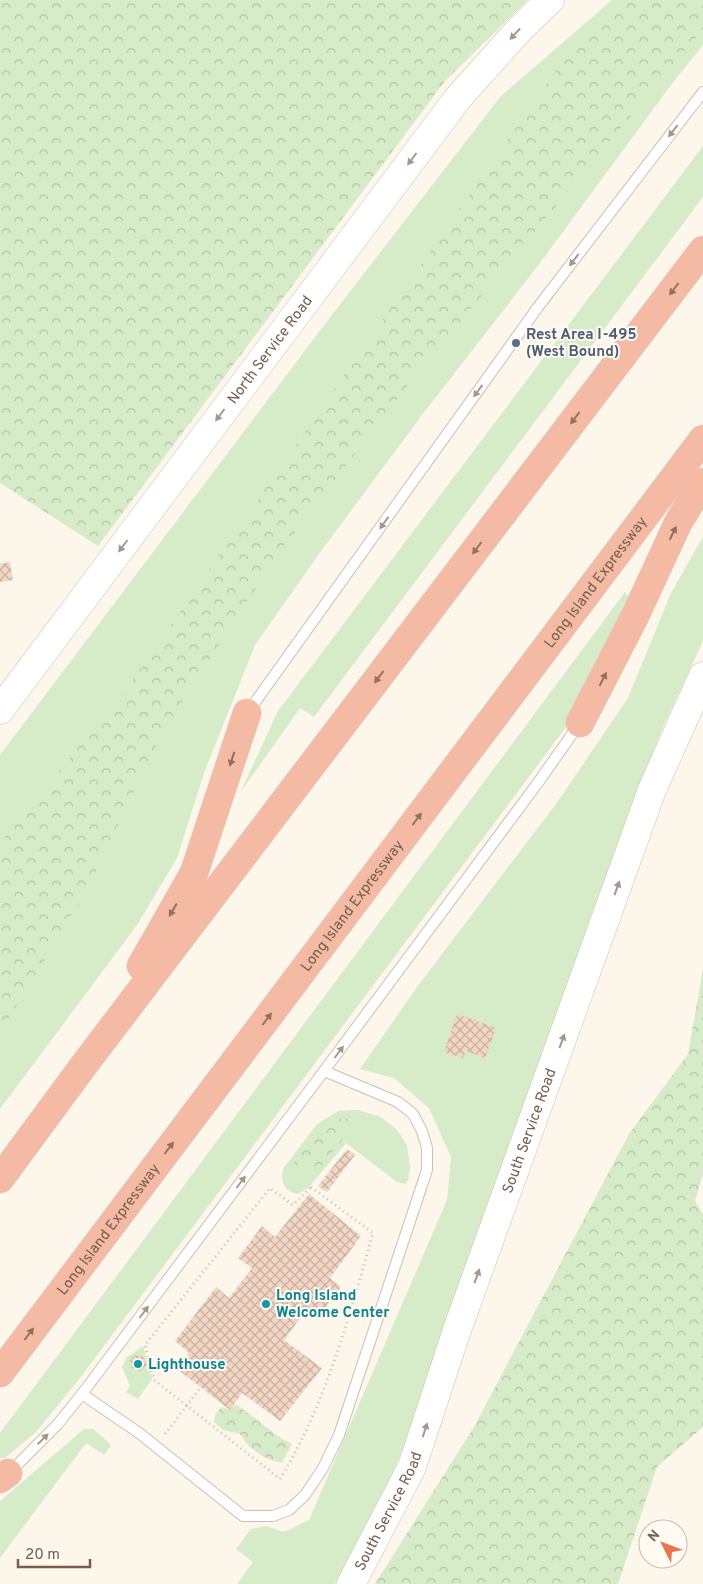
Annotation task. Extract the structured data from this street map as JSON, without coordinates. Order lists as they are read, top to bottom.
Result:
{
  "streets": {
    "highway": ["Long Island Expressway"],
    "main road": ["North Service Road", "South Service Road"]
  },
  "one_way": ["North Service Road", "South Service Road"],
  "places": ["Rest Area I-495 (West Bound)", "Long Island Welcome Center", "Lighthouse"],
  "scale_bar": "20 m",
  "north": "top left"
}
